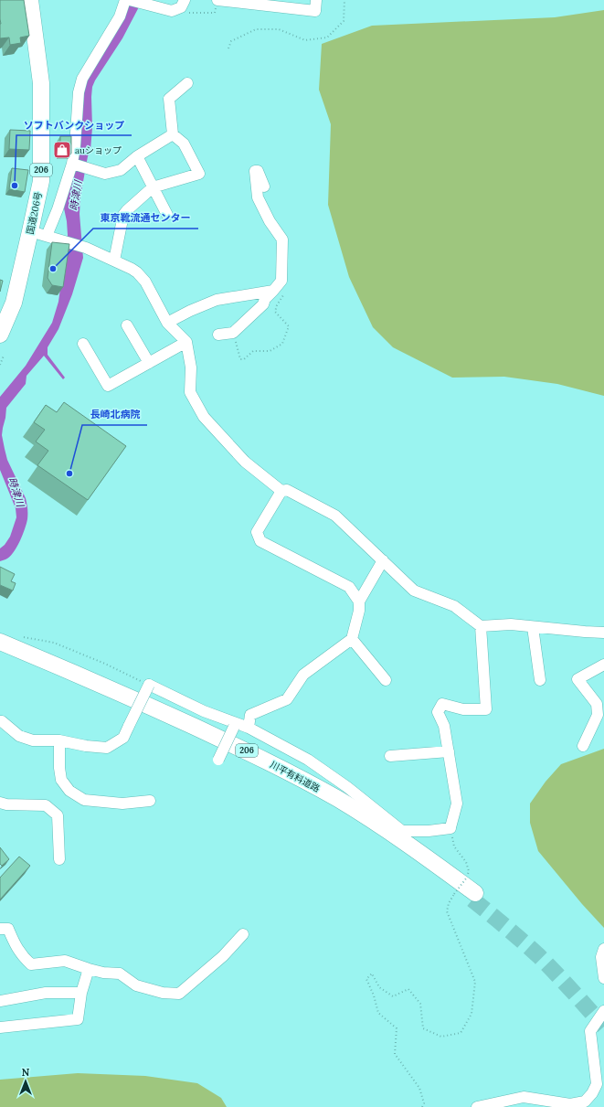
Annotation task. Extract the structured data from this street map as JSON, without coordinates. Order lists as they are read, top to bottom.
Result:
{
  "streets": {
    "highway": ["206", "国道206号", "川平有料道路"]
  },
  "water": ["時津川"],
  "places": {
    "shop": ["auショップ"],
    "other": ["ソフトバンクショップ", "東京靴流通センター", "長崎北病院"]
  },
  "north": "top"
}
